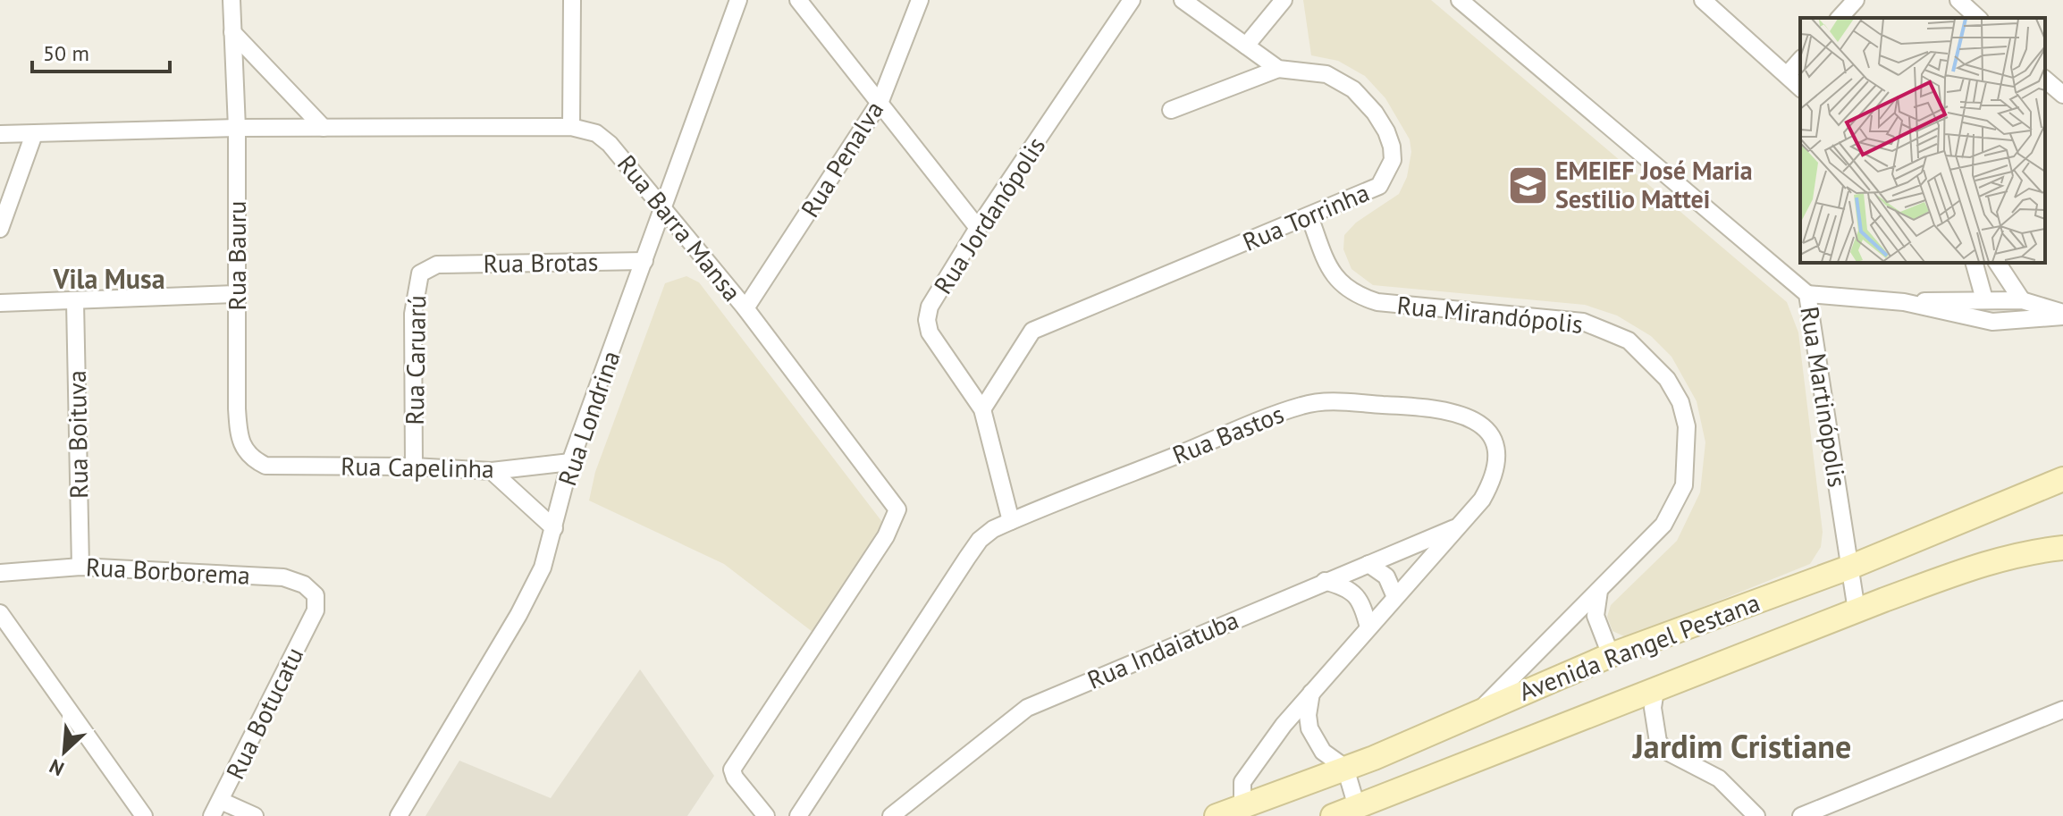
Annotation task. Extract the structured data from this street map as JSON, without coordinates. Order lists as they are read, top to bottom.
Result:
{
  "streets": {
    "main road": ["Avenida Rangel Pestana"],
    "street": [
      "Rua Penalva",
      "Rua Jordanópolis",
      "Rua Torrinha",
      "Rua Barra Mansa",
      "Rua Bauru",
      "Rua Brotas",
      "Rua Mirandópolis",
      "Rua Caruarú",
      "Rua Martinópolis",
      "Rua Londrina",
      "Rua Boituva",
      "Rua Bastos",
      "Rua Capelinha",
      "Rua Borborema",
      "Rua Indaiatuba",
      "Rua Botucatu"
    ]
  },
  "crossings": [
    ["Rua Penalva", "Rua Barra Mansa"],
    ["Rua Jordanópolis", "Rua Torrinha"],
    ["Rua Jordanópolis", "Rua Bastos"],
    ["Rua Torrinha", "Rua Mirandópolis"],
    ["Rua Barra Mansa", "Rua Bauru"],
    ["Rua Barra Mansa", "Rua Londrina"],
    ["Rua Bauru", "Rua Capelinha"],
    ["Rua Brotas", "Rua Caruarú"],
    ["Rua Brotas", "Rua Londrina"],
    ["Rua Mirandópolis", "Avenida Rangel Pestana"],
    ["Rua Caruarú", "Rua Capelinha"],
    ["Rua Martinópolis", "Avenida Rangel Pestana"],
    ["Rua Londrina", "Rua Capelinha"],
    ["Rua Boituva", "Rua Borborema"],
    ["Rua Bastos", "Avenida Rangel Pestana"],
    ["Rua Bastos", "Rua Indaiatuba"],
    ["Rua Borborema", "Rua Botucatu"]
  ],
  "districts": ["Vila Musa", "Jardim Cristiane"],
  "places": {
    "school or university": ["EMEIEF José Maria Sestilio Mattei"]
  },
  "scale_bar": "50 m",
  "north": "bottom left"
}
